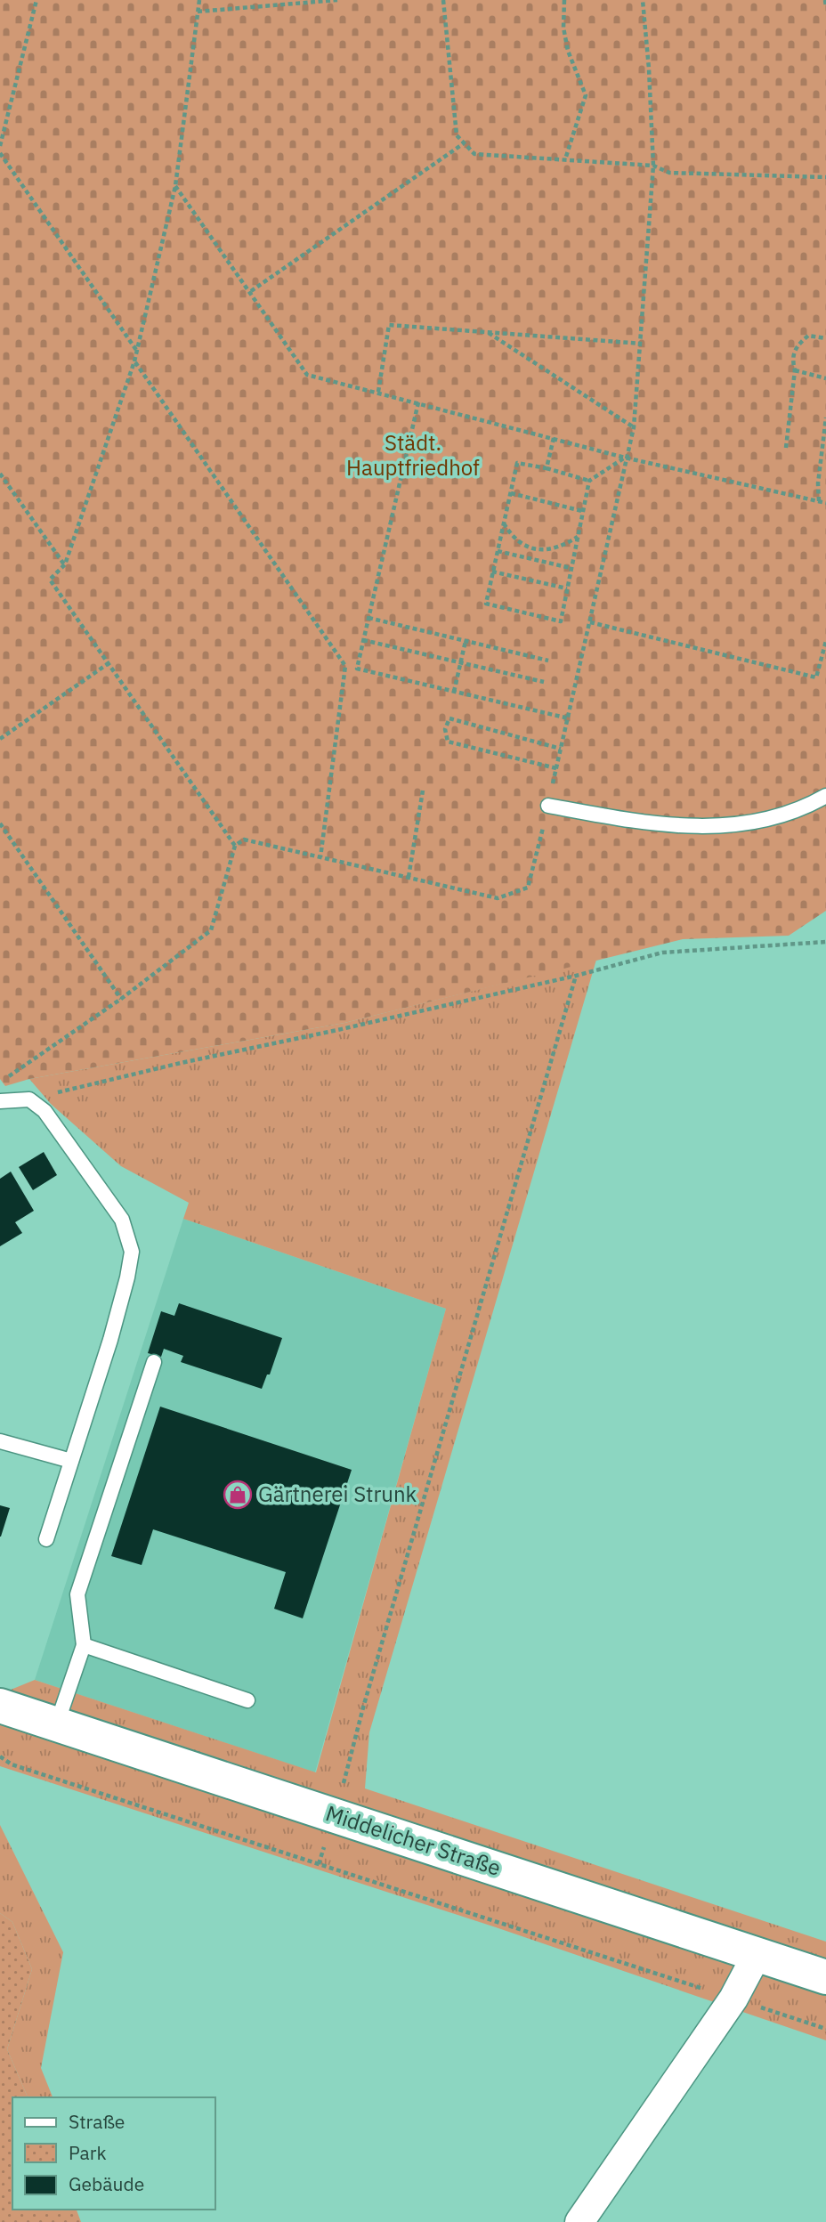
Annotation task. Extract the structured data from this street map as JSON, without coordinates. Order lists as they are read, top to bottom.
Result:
{
  "streets": {
    "street": ["Middelicher Straße"]
  },
  "parks": ["Städt. Hauptfriedhof"],
  "places": {
    "shop": ["Gärtnerei Strunk"]
  },
  "legend": ["Straße", "Park", "Gebäude"]
}
